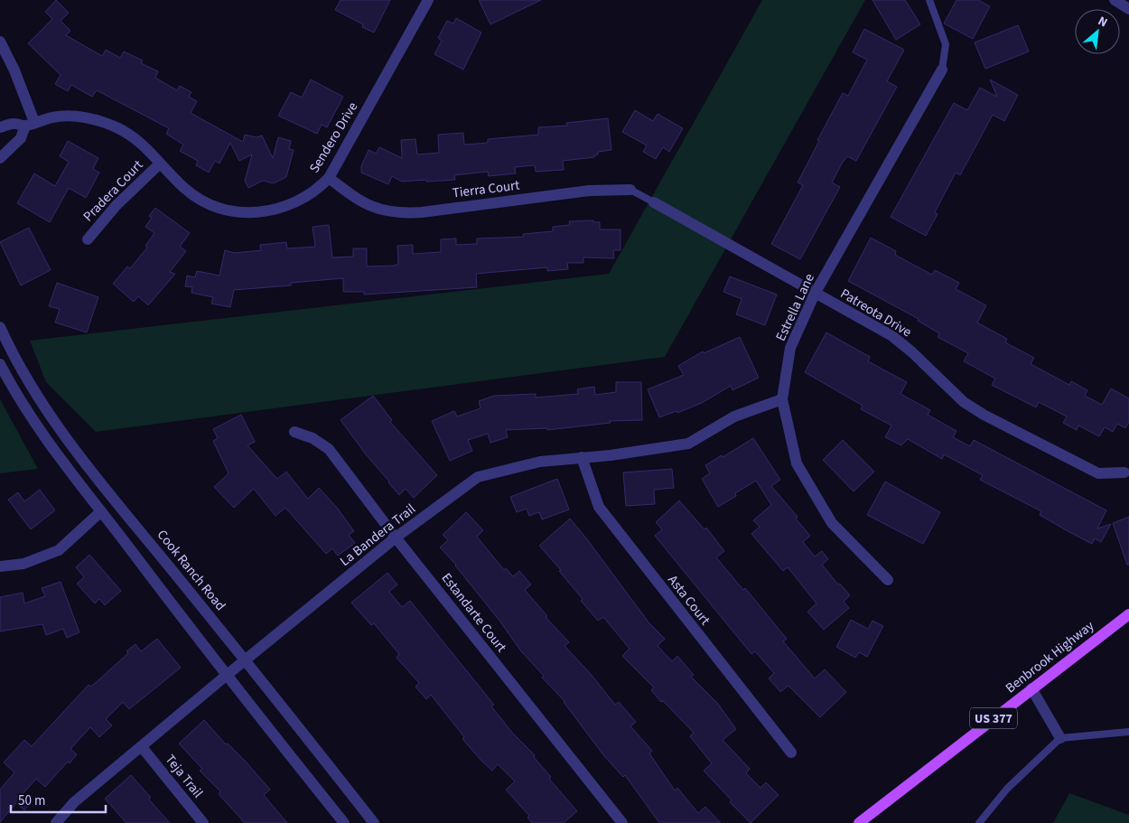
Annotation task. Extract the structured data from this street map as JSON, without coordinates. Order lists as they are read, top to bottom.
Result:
{
  "streets": {
    "main road": ["Benbrook Highway", "US 377"],
    "street": [
      "Sendero Drive",
      "Tierra Court",
      "Pradera Court",
      "Estrella Lane",
      "Patreota Drive",
      "La Bandera Trail",
      "Cook Ranch Road",
      "Asta Court",
      "Estandarte Court",
      "Teja Trail"
    ]
  },
  "crossings": [
    ["Sendero Drive", "Tierra Court"],
    ["Sendero Drive", "Pradera Court"],
    ["Tierra Court", "Patreota Drive"],
    ["Estrella Lane", "Patreota Drive"],
    ["Estrella Lane", "La Bandera Trail"],
    ["La Bandera Trail", "Cook Ranch Road"],
    ["La Bandera Trail", "Asta Court"],
    ["La Bandera Trail", "Estandarte Court"],
    ["La Bandera Trail", "Teja Trail"]
  ],
  "scale_bar": "50 m",
  "north": "top right"
}
